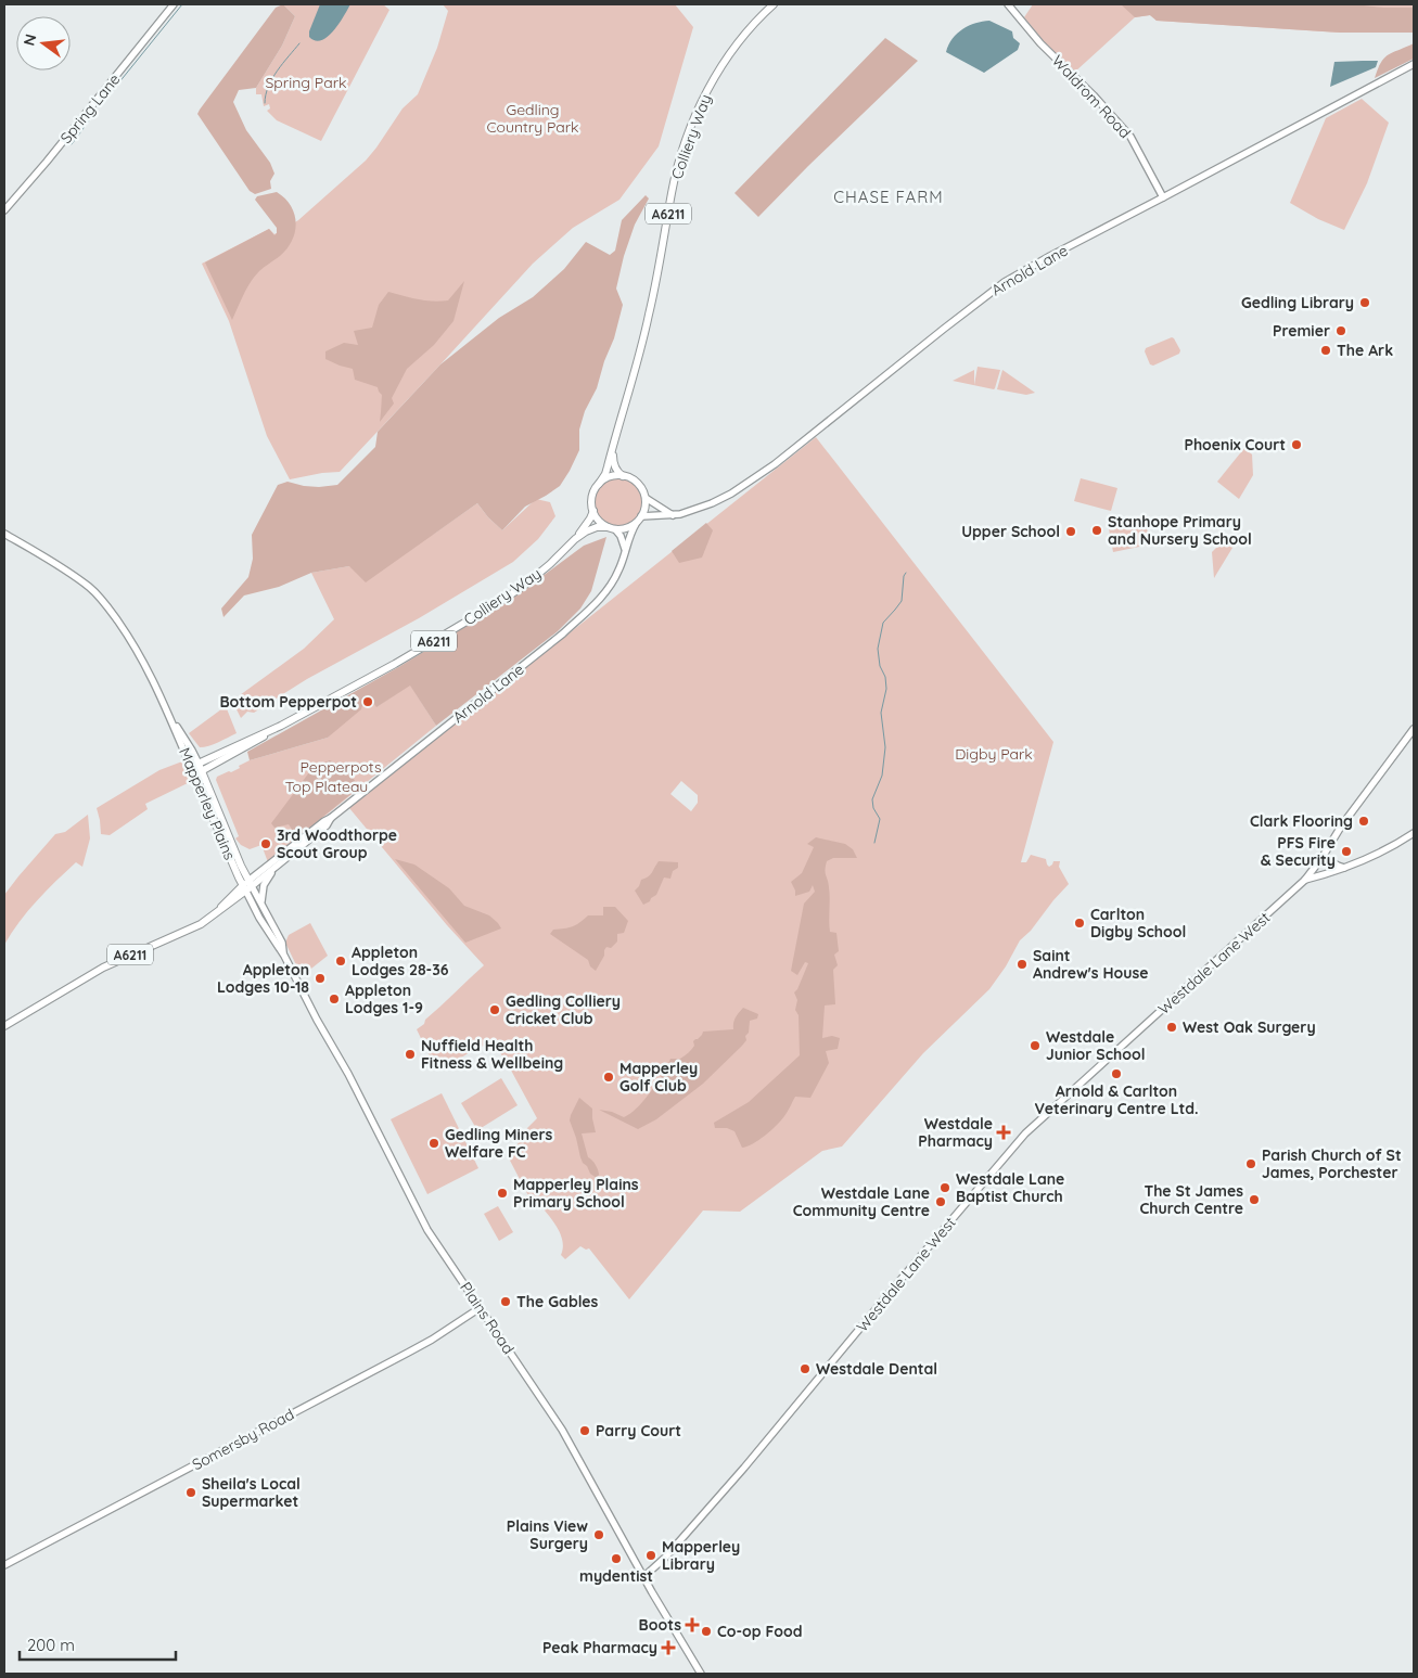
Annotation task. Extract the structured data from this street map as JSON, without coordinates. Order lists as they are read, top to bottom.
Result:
{
  "streets": {
    "main road": ["Colliery Way", "A6211", "Mapperley Plains"],
    "street": [
      "Waldrom Road",
      "Spring Lane",
      "Arnold Lane",
      "Westdale Lane West",
      "Plains Road",
      "Somersby Road"
    ]
  },
  "crossings": [
    ["Waldrom Road", "Arnold Lane"],
    ["Colliery Way", "Arnold Lane"],
    ["Colliery Way", "Mapperley Plains"],
    ["A6211", "Arnold Lane"],
    ["A6211", "Mapperley Plains"],
    ["A6211", "Plains Road"],
    ["Arnold Lane", "Mapperley Plains"],
    ["Arnold Lane", "Plains Road"],
    ["Mapperley Plains", "Plains Road"],
    ["Westdale Lane West", "Plains Road"],
    ["Plains Road", "Somersby Road"]
  ],
  "districts": ["CHASE FARM"],
  "parks": [
    "Spring Park",
    "Gedling Country Park",
    "Digby Park",
    "Pepperpots",
    "Top Plateau"
  ],
  "places": {
    "other": [
      "Gedling Library",
      "Premier",
      "The Ark",
      "Phoenix Court",
      "Stanhope Primary and Nursery School",
      "Upper School",
      "Bottom Pepperpot",
      "Clark Flooring",
      "3rd Woodthorpe Scout Group",
      "PFS Fire & Security",
      "Carlton Digby School",
      "Appleton Lodges 28-36",
      "Saint Andrew's House",
      "Appleton Lodges 10-18",
      "Appleton Lodges 1-9",
      "Gedling Colliery Cricket Club",
      "West Oak Surgery",
      "Westdale Junior School",
      "Nuffield Health Fitness & Wellbeing",
      "Arnold & Carlton Veterinary Centre Ltd.",
      "Mapperley Golf Club",
      "Gedling Miners Welfare FC",
      "Parish Church of St James, Porchester",
      "Westdale Lane Baptist Church",
      "Mapperley Plains Primary School",
      "The St James Church Centre",
      "Westdale Lane Community Centre",
      "The Gables",
      "Westdale Dental",
      "Parry Court",
      "Sheila's Local Supermarket",
      "Plains View Surgery",
      "Mapperley Library",
      "mydentist",
      "Co-op Food"
    ],
    "health": ["Westdale Pharmacy", "Boots", "Peak Pharmacy"]
  },
  "scale_bar": "200 m",
  "north": "left"
}
